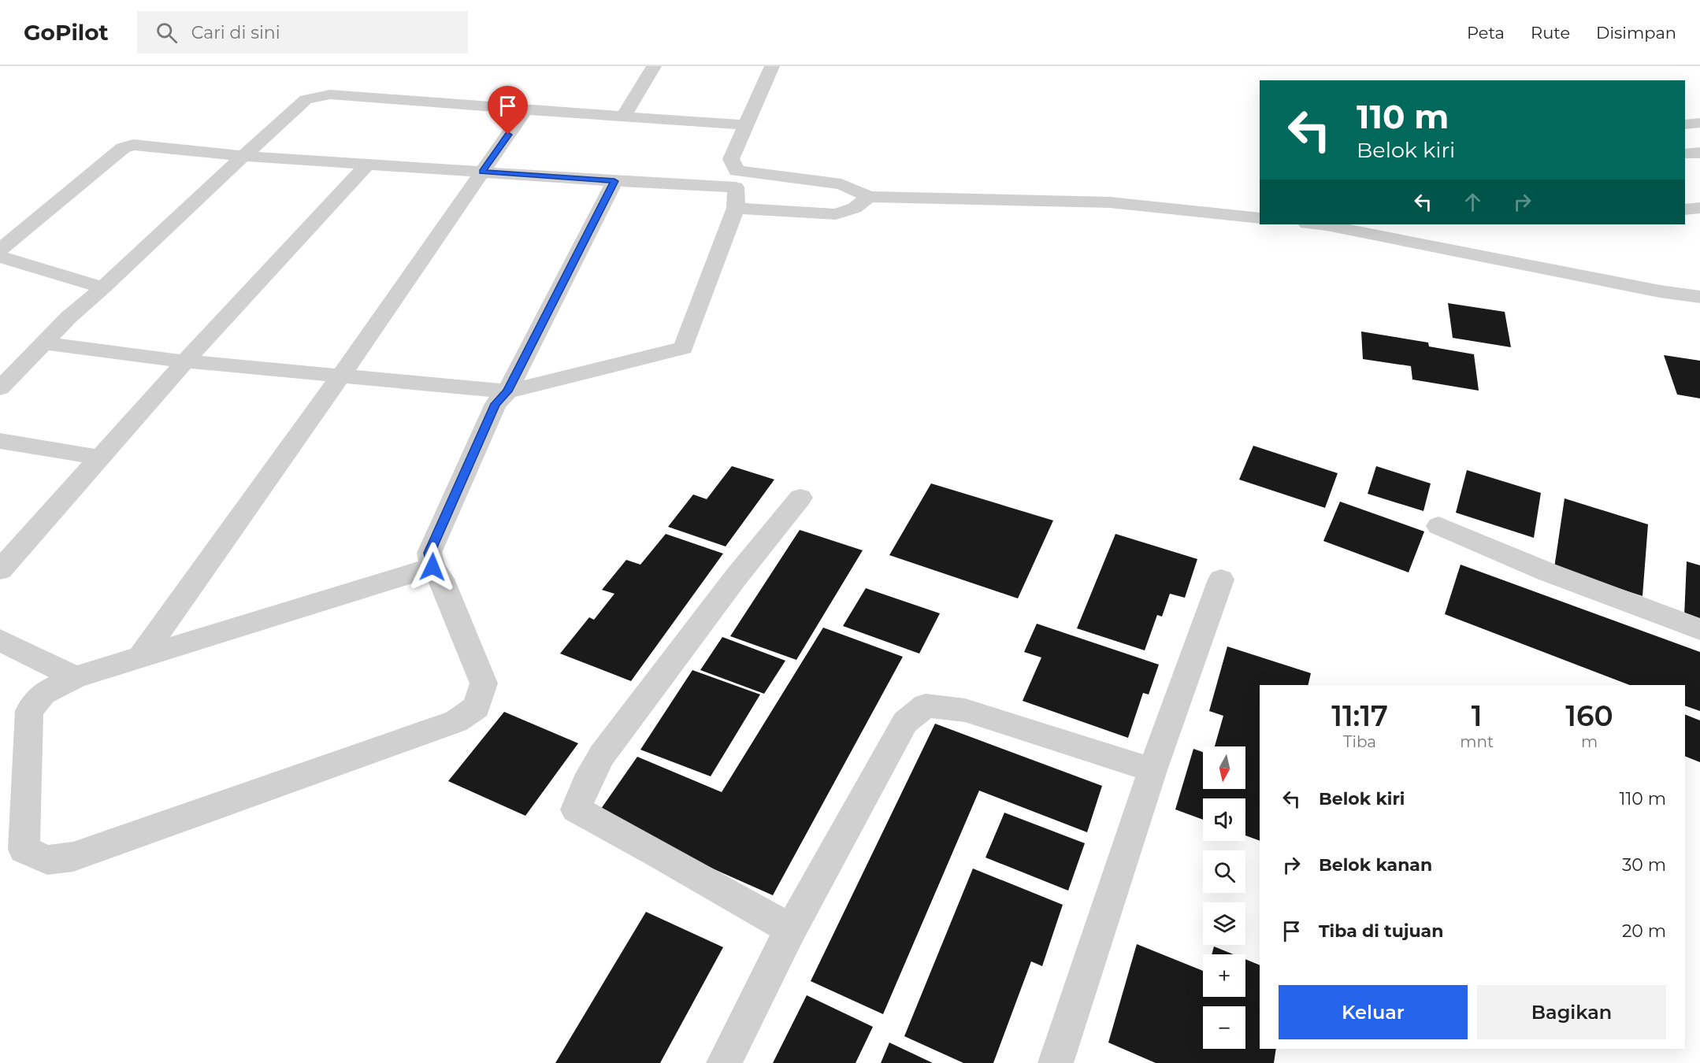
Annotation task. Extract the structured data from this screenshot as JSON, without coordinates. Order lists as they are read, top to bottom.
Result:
{
  "north": "bottom",
  "page": {
    "header": "GoPilot",
    "search": "Cari di sini",
    "nav": ["Peta", "Rute", "Disimpan"],
    "turn": ["110 m", "Belok kiri"],
    "eta": [
      "11:17",
      "Tiba",
      "1",
      "mnt",
      "160",
      "m"
    ],
    "map_buttons": ["+", "−"],
    "list": [
      {
        "name": "Belok kiri",
        "value": "110 m"
      },
      {
        "name": "Belok kanan",
        "value": "30 m"
      },
      {
        "name": "Tiba di tujuan",
        "value": "20 m"
      }
    ],
    "buttons": ["Keluar", "Bagikan"]
  }
}
